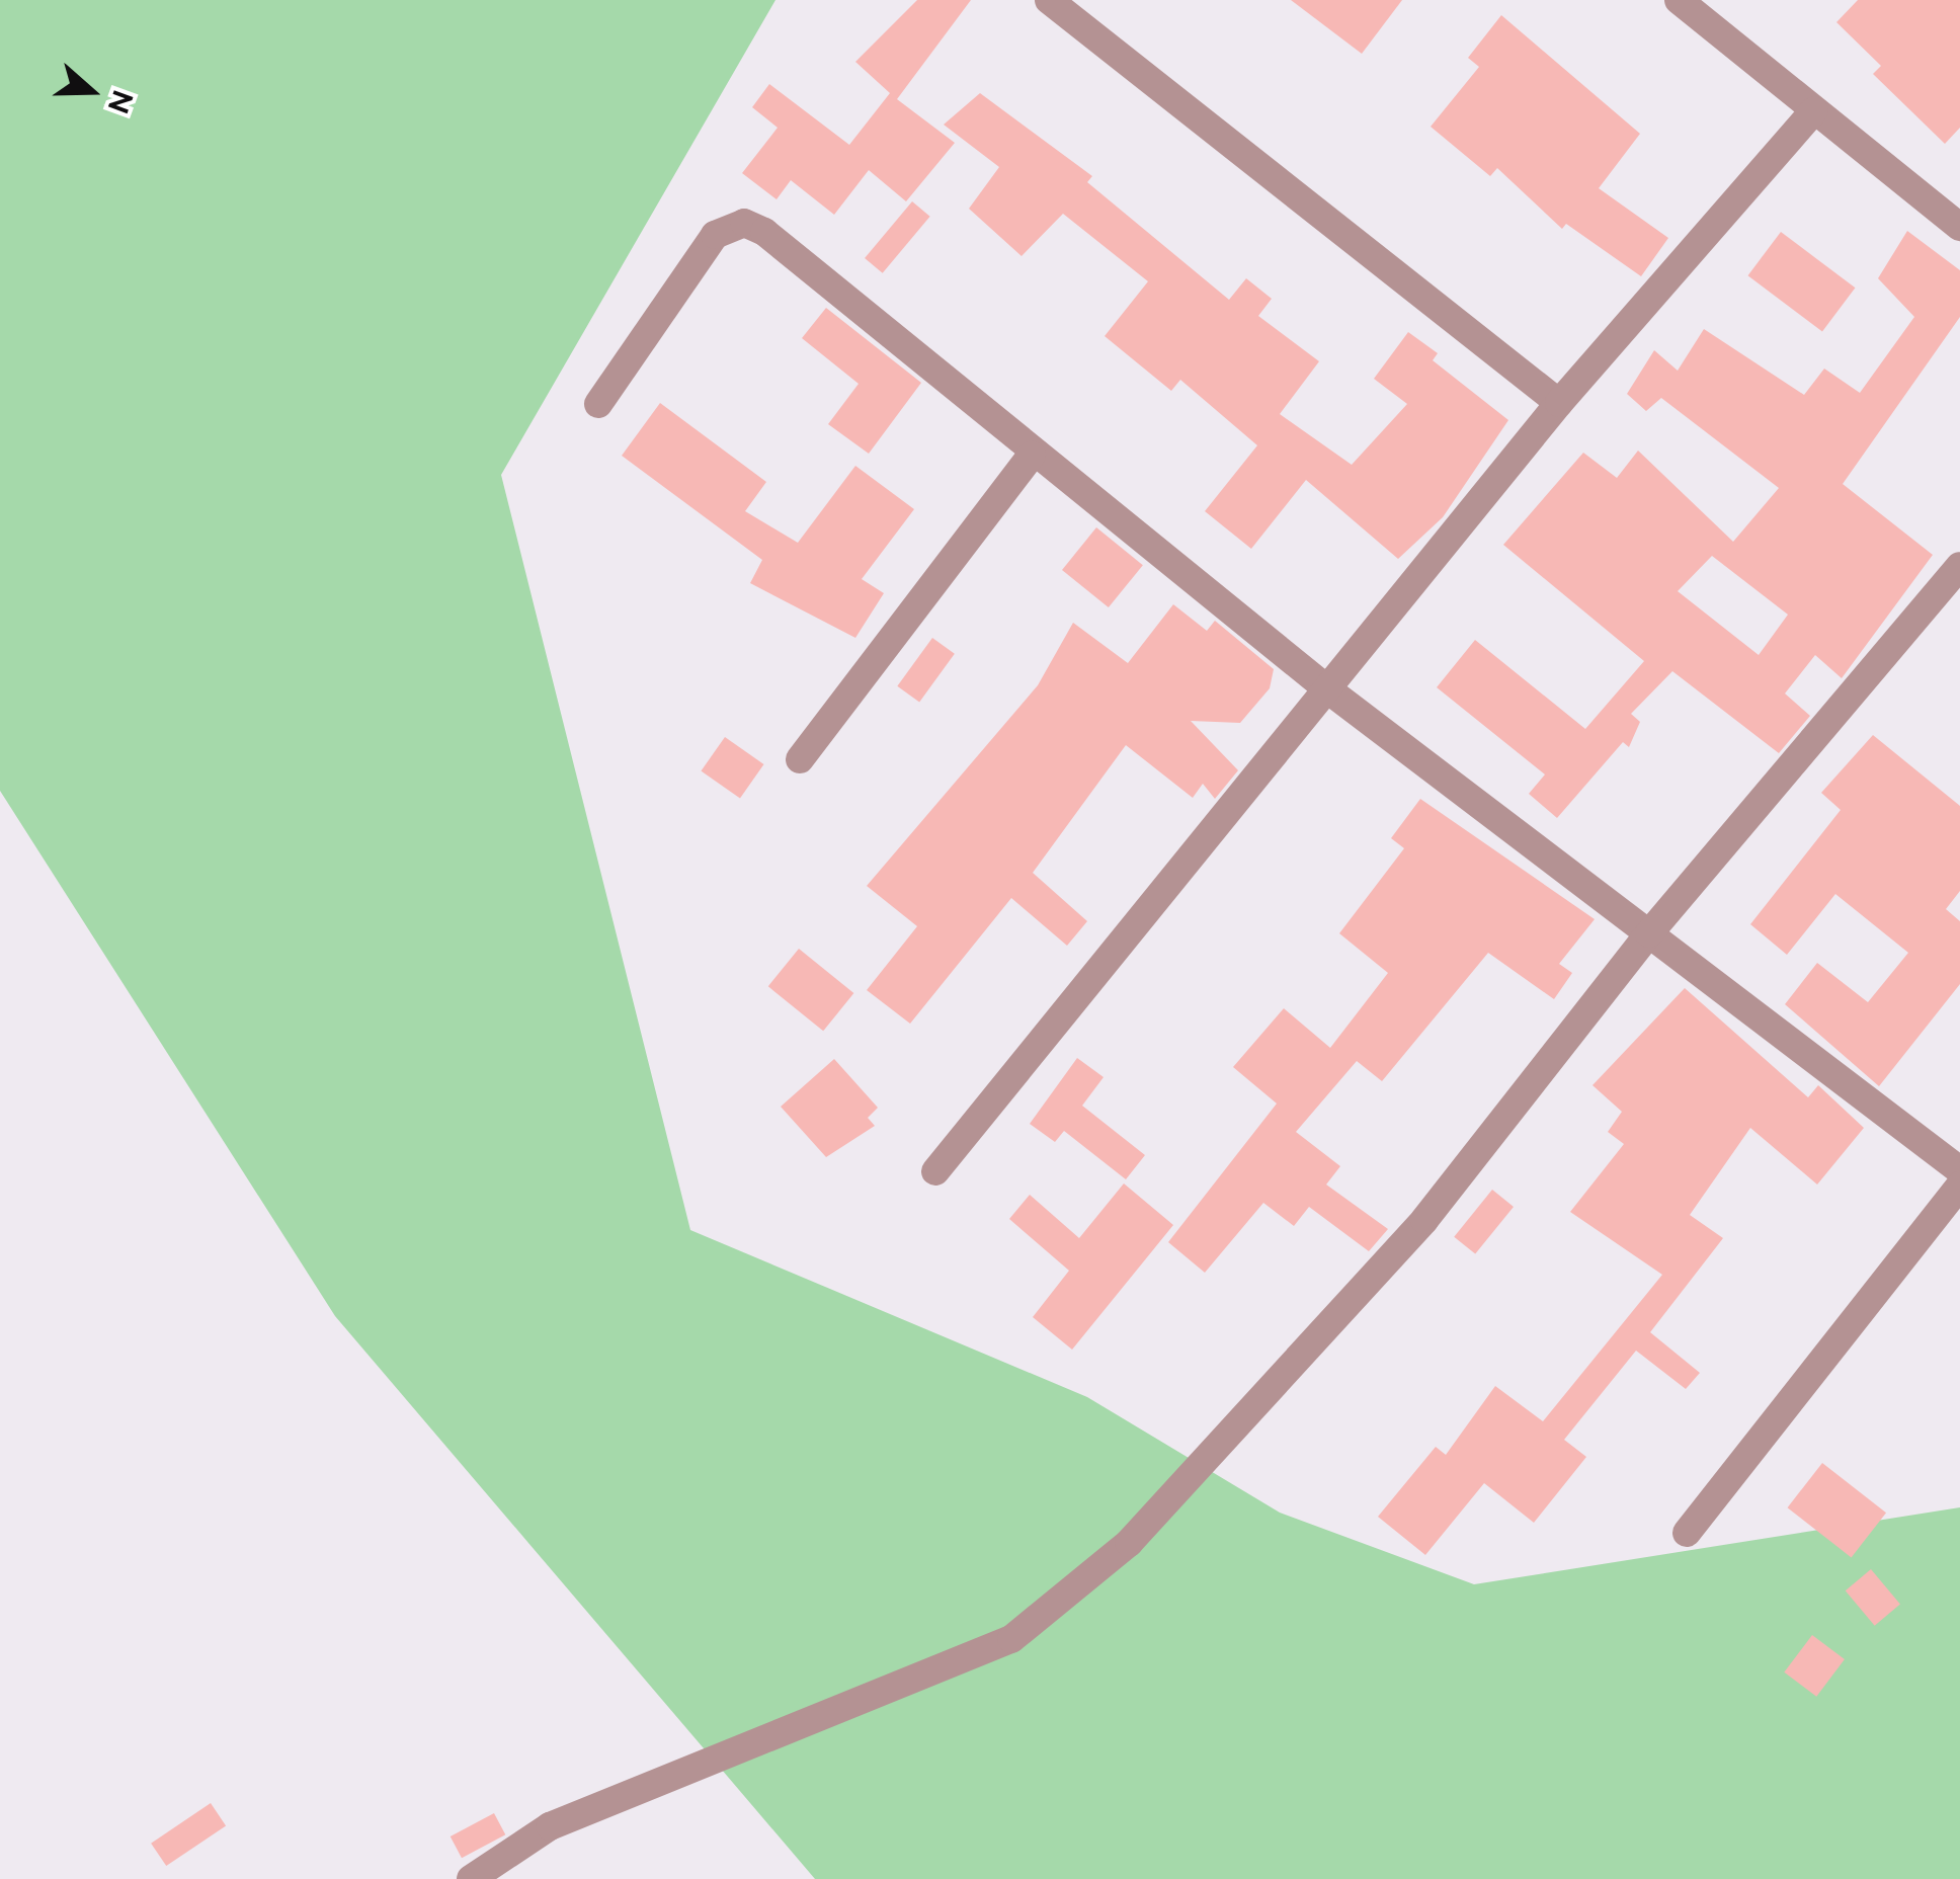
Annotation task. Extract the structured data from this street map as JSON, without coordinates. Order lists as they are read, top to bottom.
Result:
{
  "north": "right"
}
